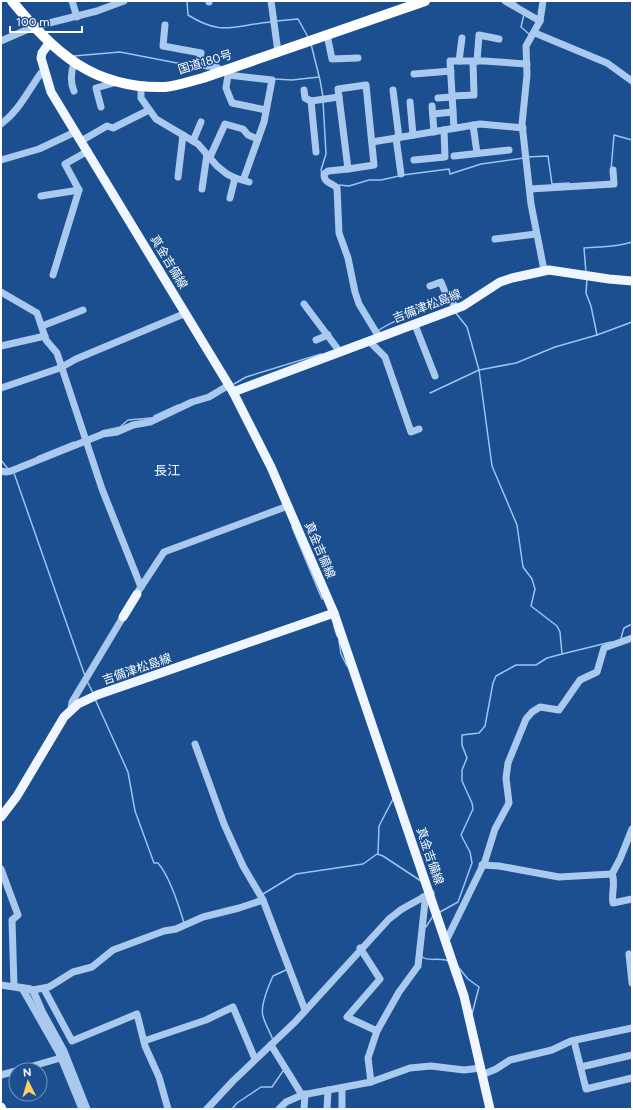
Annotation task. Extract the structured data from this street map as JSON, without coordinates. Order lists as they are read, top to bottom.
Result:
{
  "streets": {
    "highway": ["国道180号"],
    "main road": ["真金吉備線", "吉備津松島線"]
  },
  "crossings": [
    ["国道180号", "真金吉備線"],
    ["真金吉備線", "吉備津松島線"]
  ],
  "districts": ["長江"],
  "scale_bar": "100 m",
  "north": "top"
}
